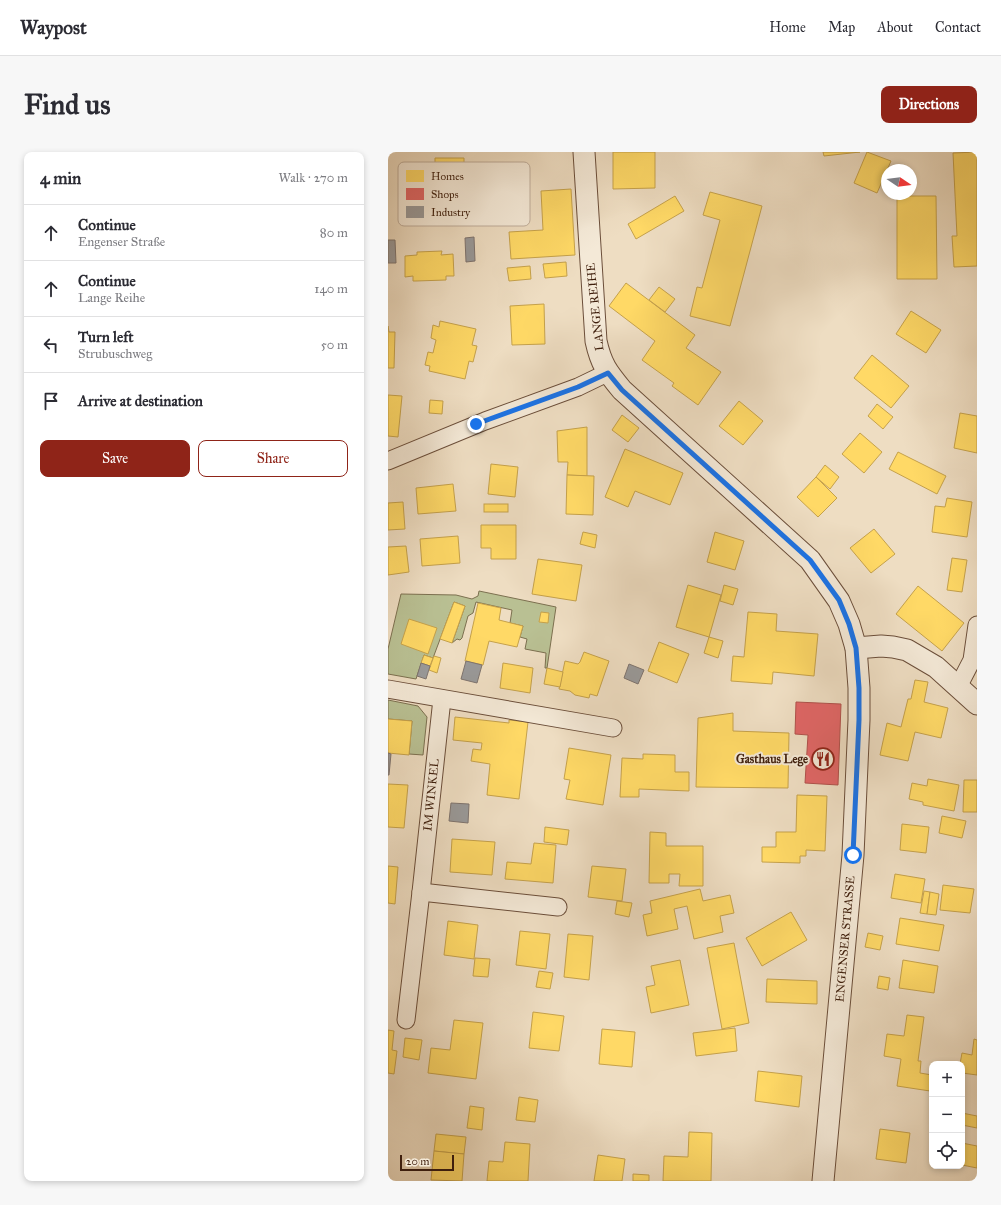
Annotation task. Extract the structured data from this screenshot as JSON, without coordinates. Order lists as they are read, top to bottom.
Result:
{
  "streets": {
    "street": ["LANGE REIHE", "IM WINKEL", "ENGENSER STRASSE"]
  },
  "crossings": [
    ["LANGE REIHE", "ENGENSER STRASSE"]
  ],
  "places": {
    "restaurant": ["Gasthaus Lege"]
  },
  "legend": ["Homes", "Shops", "Industry"],
  "scale_bar": "20 m",
  "north": "right",
  "page": {
    "header": "Waypost",
    "nav": [
      "Home",
      "Map",
      "About",
      "Contact"
    ],
    "buttons": [
      "Directions",
      ["Save", "Share"]
    ],
    "title": "Find us",
    "heading": ["4 min", "Walk · 270 m"],
    "list": [
      ["Continue", "Engenser Straße", "80 m"],
      ["Continue", "Lange Reihe", "140 m"],
      ["Turn left", "Strubuschweg", "50 m"],
      "Arrive at destination"
    ],
    "map_buttons": ["+", "−"],
    "scale": "20 m"
  }
}
